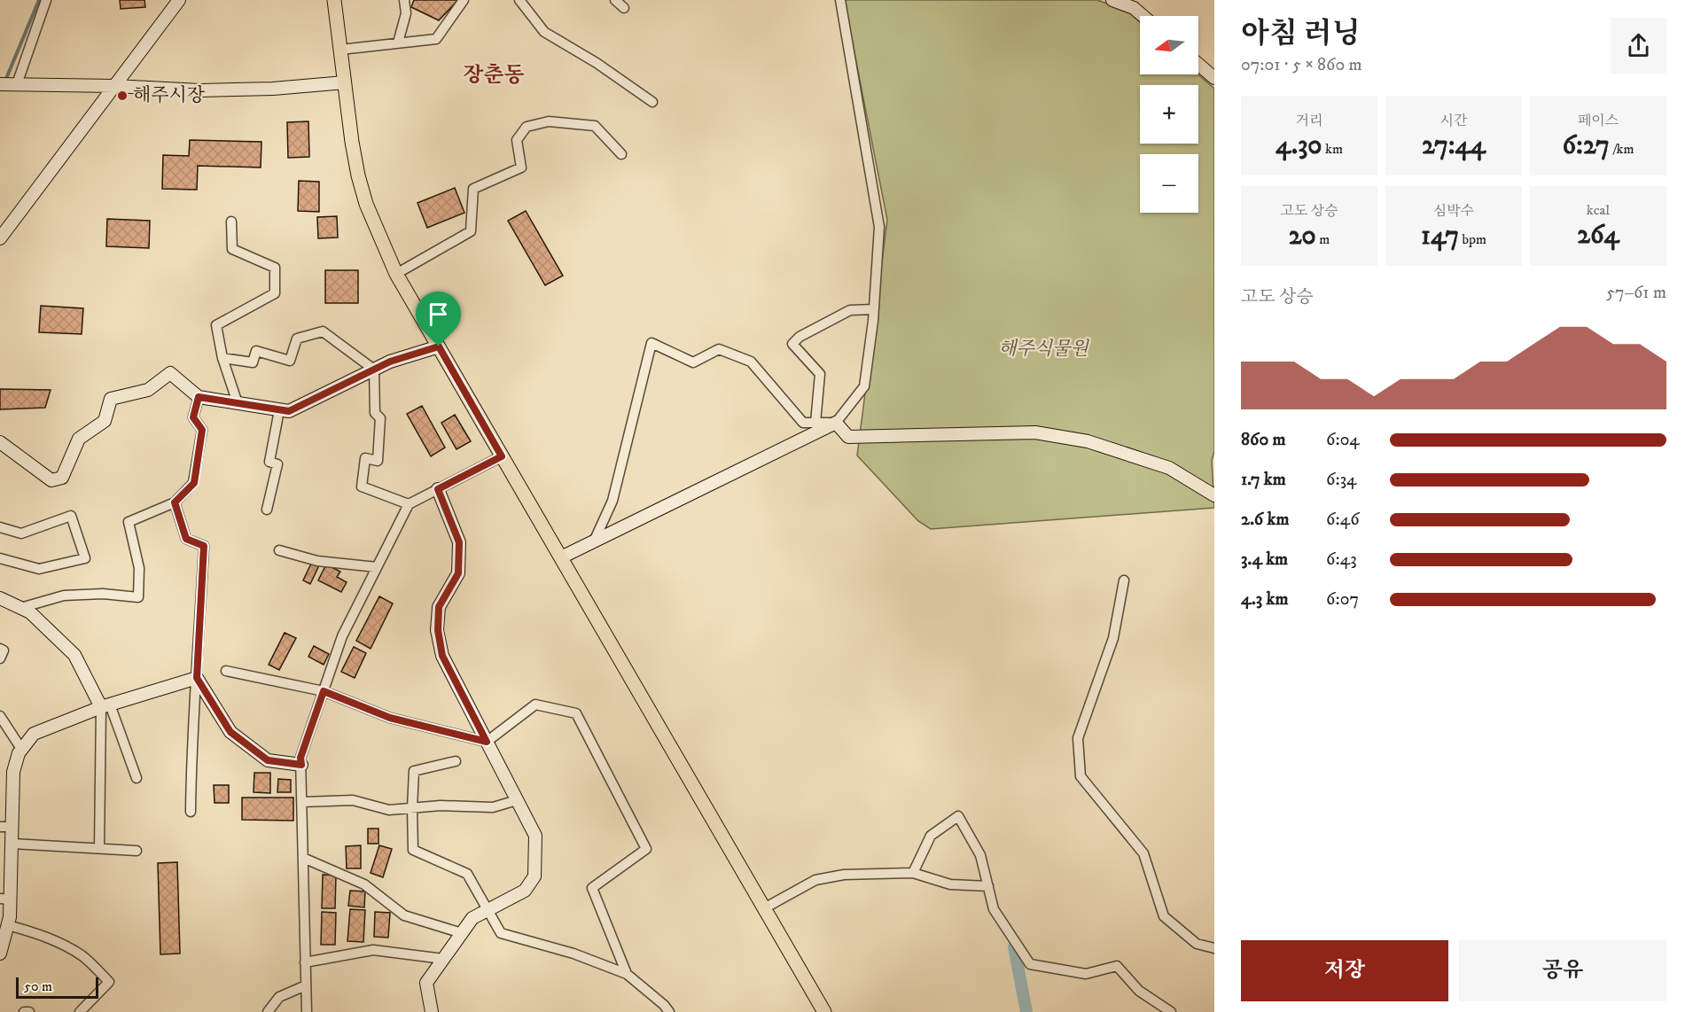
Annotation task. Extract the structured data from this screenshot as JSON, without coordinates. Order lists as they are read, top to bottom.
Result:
{
  "districts": ["장춘동"],
  "parks": ["해주식물원"],
  "places": ["해주시장"],
  "scale_bar": "50 m",
  "north": "left",
  "page": {
    "heading": ["아침 러닝", "07:01 · 5 × 860 m"],
    "map_buttons": ["+", "−"],
    "stats": [
      ["거리", "4.30 km"],
      ["시간", "27:44"],
      ["페이스", "6:27 /km"],
      ["고도 상승", "20 m"],
      ["심박수", "147 bpm"],
      ["kcal", "264"]
    ],
    "chart": ["고도 상승", "57–61 m"],
    "list": [
      {
        "name": "860 m",
        "note": "6:04"
      },
      {
        "name": "1.7 km",
        "note": "6:34"
      },
      {
        "name": "2.6 km",
        "note": "6:46"
      },
      {
        "name": "3.4 km",
        "note": "6:43"
      },
      {
        "name": "4.3 km",
        "note": "6:07"
      }
    ],
    "buttons": ["저장", "공유"],
    "scale": "50 m"
  }
}
